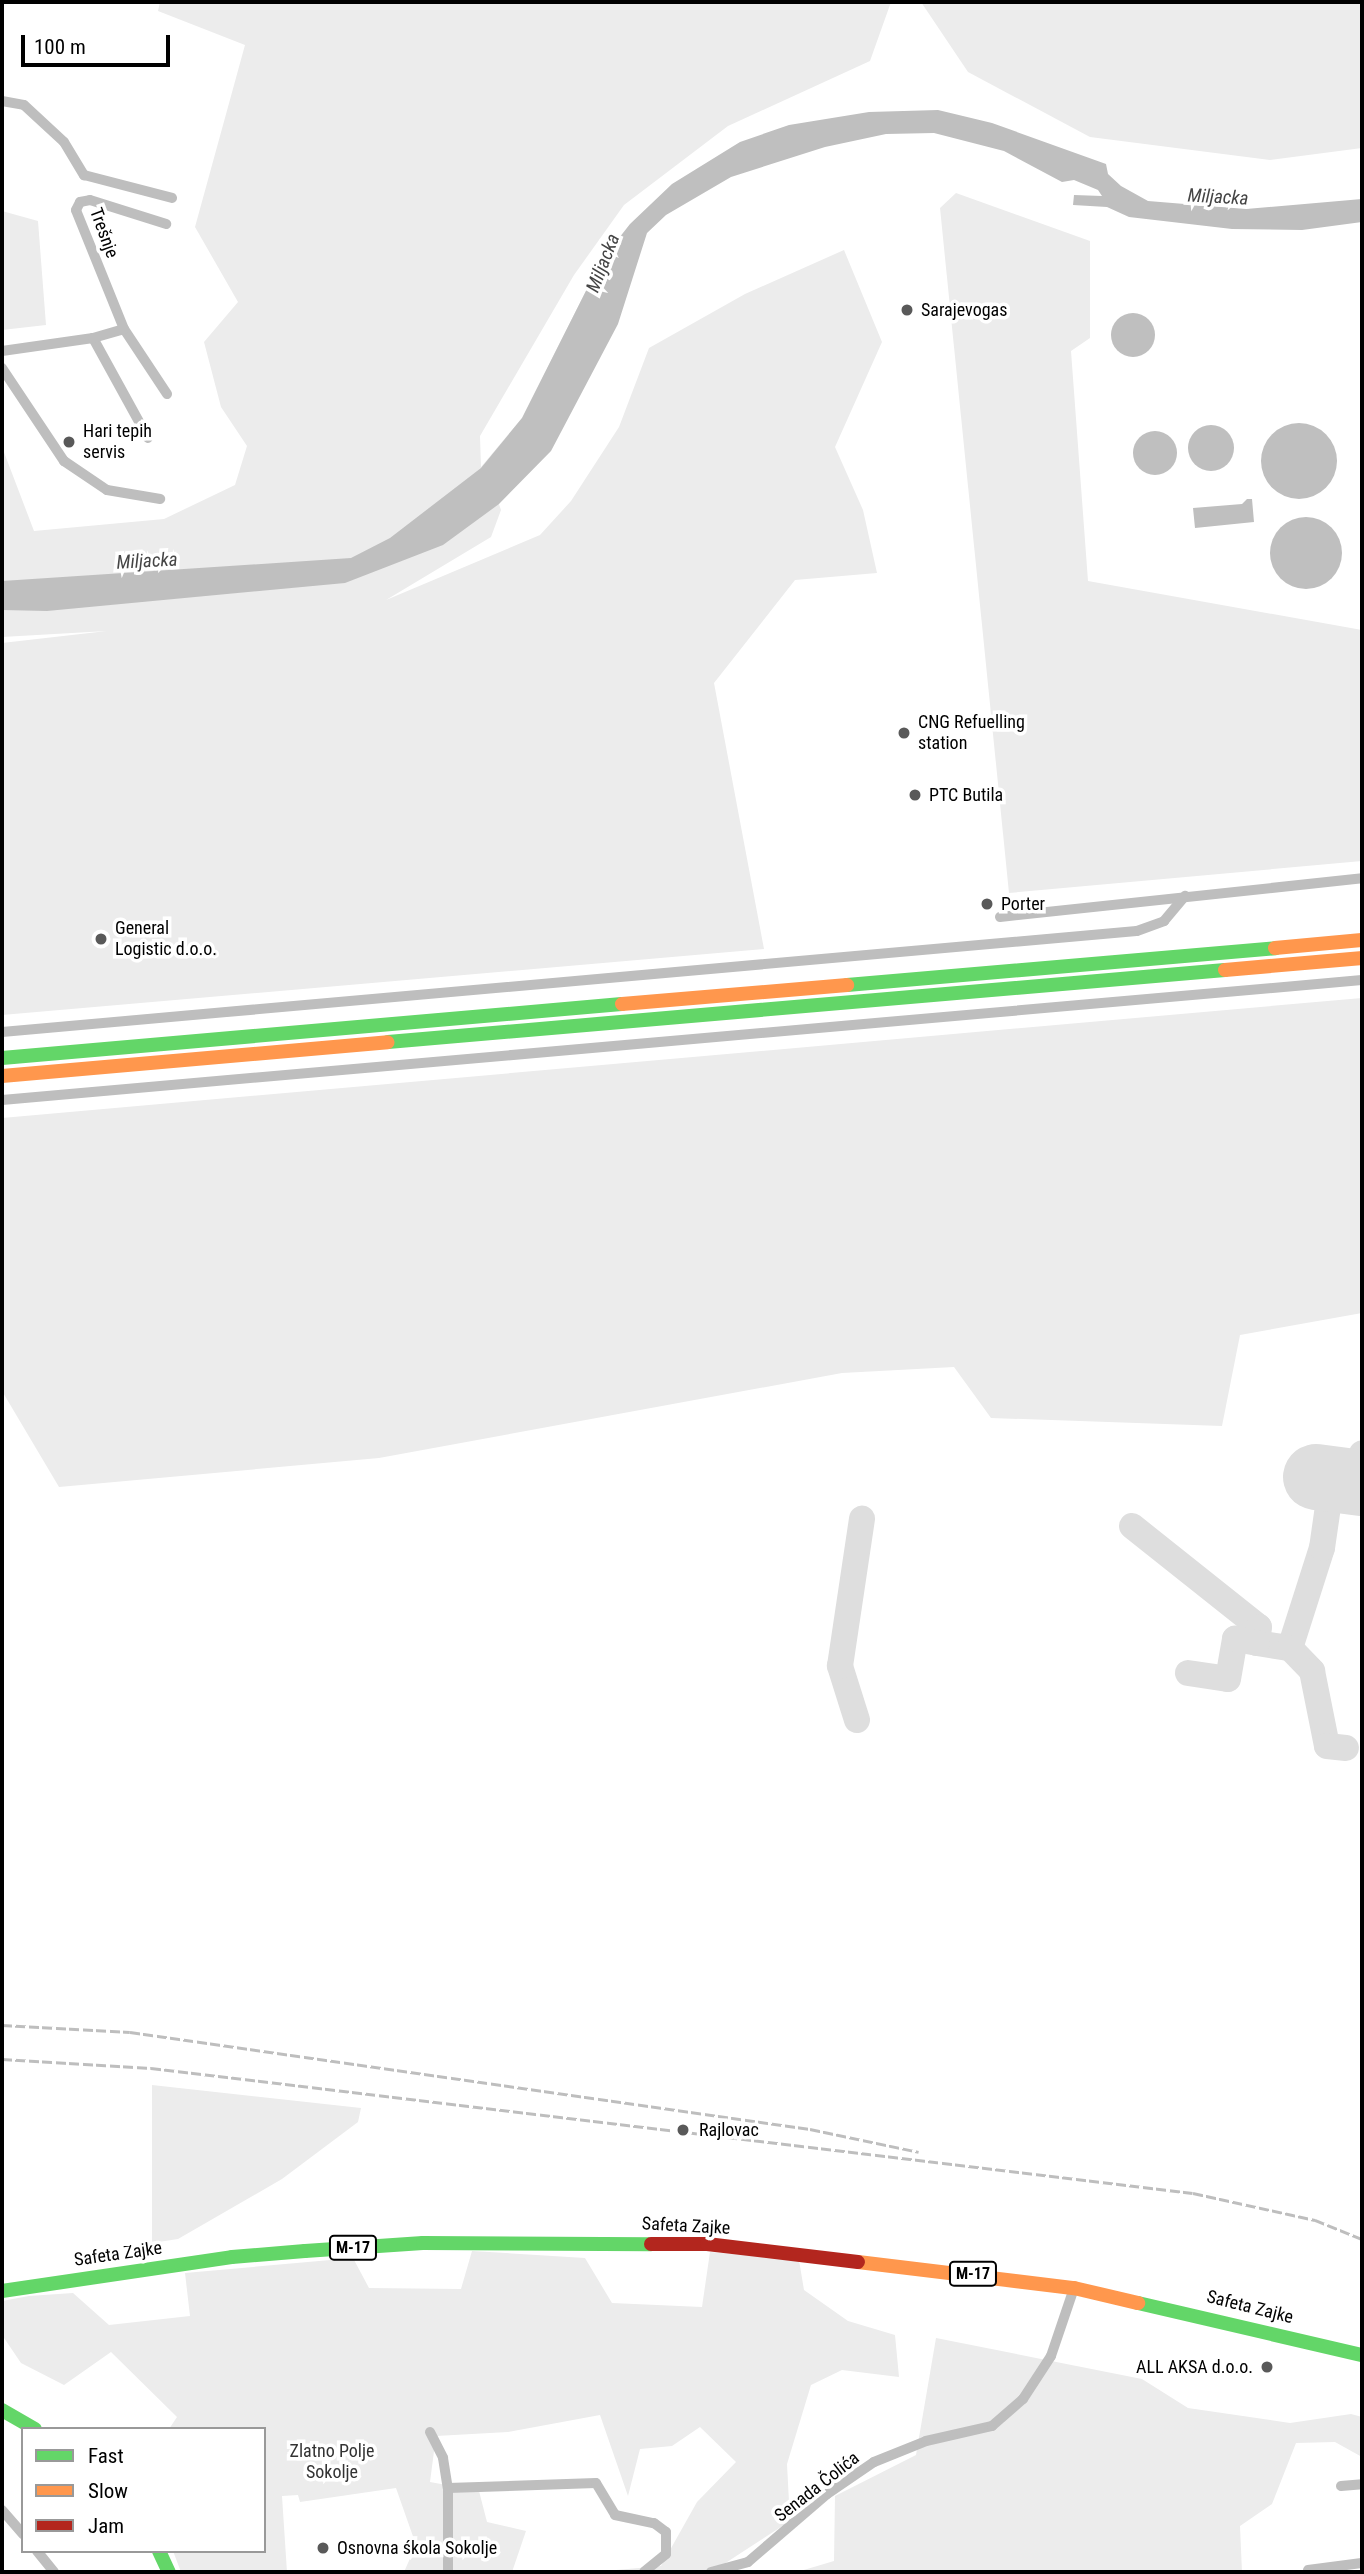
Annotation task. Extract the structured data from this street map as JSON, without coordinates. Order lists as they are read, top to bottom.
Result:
{
  "streets": {
    "main road": ["Safeta Zajke", "M-17"],
    "street": ["Trešnje", "Senada Čolića"]
  },
  "crossings": [
    ["Safeta Zajke", "Senada Čolića"]
  ],
  "water": ["Miljacka"],
  "parks": ["Zlatno Polje Sokolje"],
  "places": [
    "Sarajevogas",
    "Hari tepih servis",
    "CNG Refuelling station",
    "PTC Butila",
    "Porter",
    "General Logistic d.o.o.",
    "Rajlovac",
    "ALL AKSA d.o.o.",
    "Osnovna śkola Sokolje"
  ],
  "legend": ["Fast", "Slow", "Jam"],
  "scale_bar": "100 m"
}
